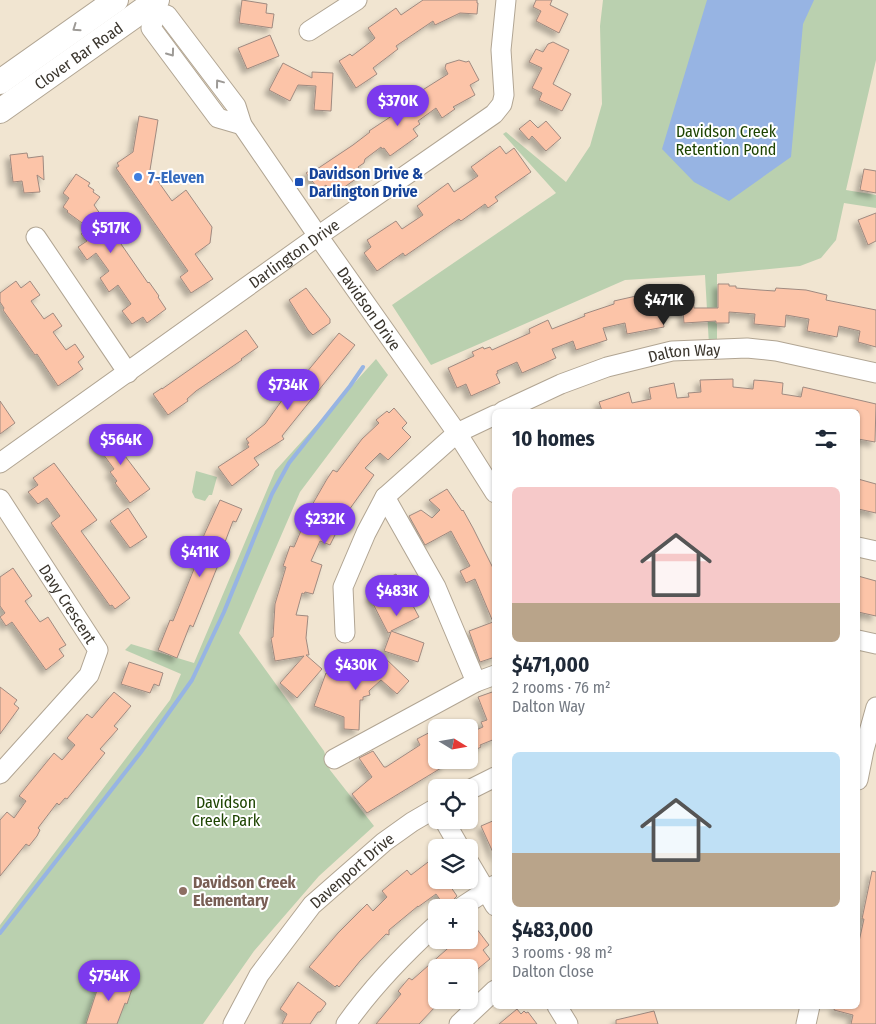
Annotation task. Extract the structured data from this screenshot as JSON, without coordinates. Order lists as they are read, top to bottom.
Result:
{
  "streets": {
    "main road": ["Clover Bar Road"],
    "street": [
      "Darlington Drive",
      "Davidson Drive",
      "Dalton Way",
      "Davy Crescent",
      "Davenport Drive"
    ]
  },
  "crossings": [
    ["Clover Bar Road", "Davidson Drive"],
    ["Darlington Drive", "Davidson Drive"]
  ],
  "parks": ["Davidson Creek Retention Pond", "Davidson Creek Park"],
  "places": {
    "other": ["7-Eleven", "Davidson Creek Elementary"],
    "transit": ["Davidson Drive & Darlington Drive"]
  },
  "north": "right",
  "page": {
    "price": [
      "$370K",
      "$517K",
      "$471K",
      "$734K",
      "$564K",
      "$232K",
      "$411K",
      "$483K",
      "$430K",
      "$754K"
    ],
    "heading": "10 homes",
    "list": [
      {
        "name": "$471,000",
        "note": "2 rooms · 76 m² · Dalton Way"
      },
      {
        "name": "$483,000",
        "note": "3 rooms · 98 m² · Dalton Close"
      }
    ],
    "map_buttons": ["+", "−"]
  }
}
